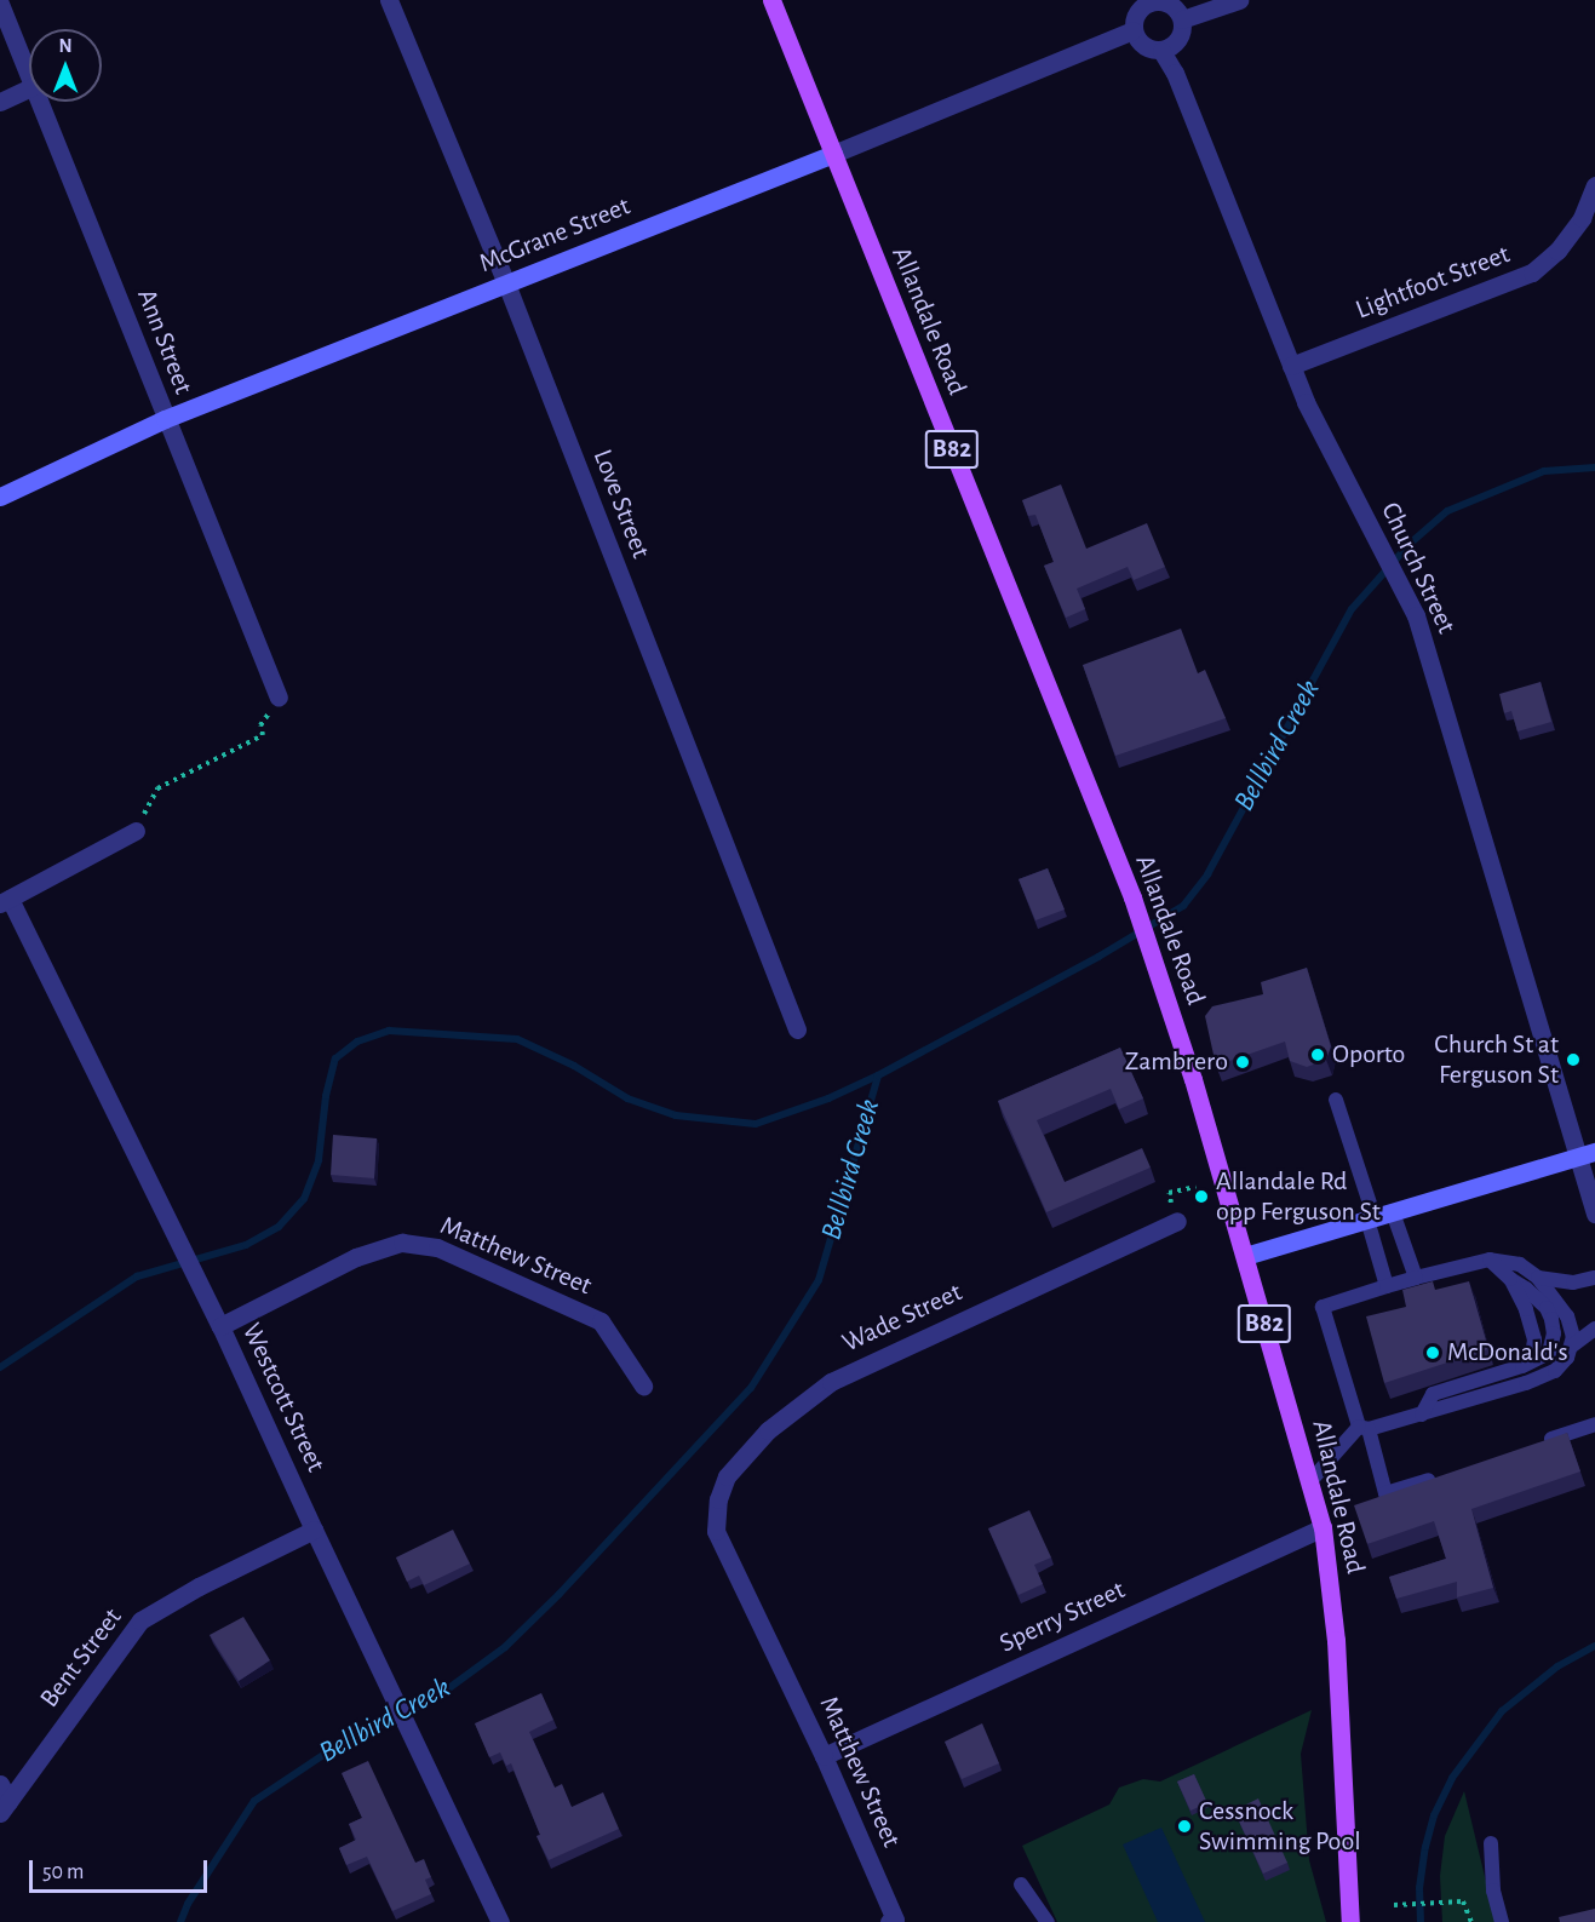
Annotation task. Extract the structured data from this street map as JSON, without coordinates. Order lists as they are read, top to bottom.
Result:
{
  "streets": {
    "main road": ["Allandale Road", "B82"],
    "street": [
      "McGrane Street",
      "Lightfoot Street",
      "Ann Street",
      "Love Street",
      "Church Street",
      "Matthew Street",
      "Wade Street",
      "Westcott Street",
      "Sperry Street",
      "Bent Street"
    ]
  },
  "crossings": [
    ["McGrane Street", "Allandale Road"],
    ["McGrane Street", "Ann Street"],
    ["McGrane Street", "Love Street"],
    ["McGrane Street", "Church Street"],
    ["Lightfoot Street", "Church Street"],
    ["Allandale Road", "Sperry Street"],
    ["Matthew Street", "Wade Street"],
    ["Matthew Street", "Westcott Street"],
    ["Matthew Street", "Sperry Street"],
    ["Westcott Street", "Bent Street"]
  ],
  "water": ["Bellbird Creek"],
  "places": [
    "Oporto",
    "Church St at Ferguson St",
    "Zambrero",
    "Allandale Rd opp Ferguson St",
    "McDonald's",
    "Cessnock Swimming Pool"
  ],
  "scale_bar": "50 m",
  "north": "top"
}
